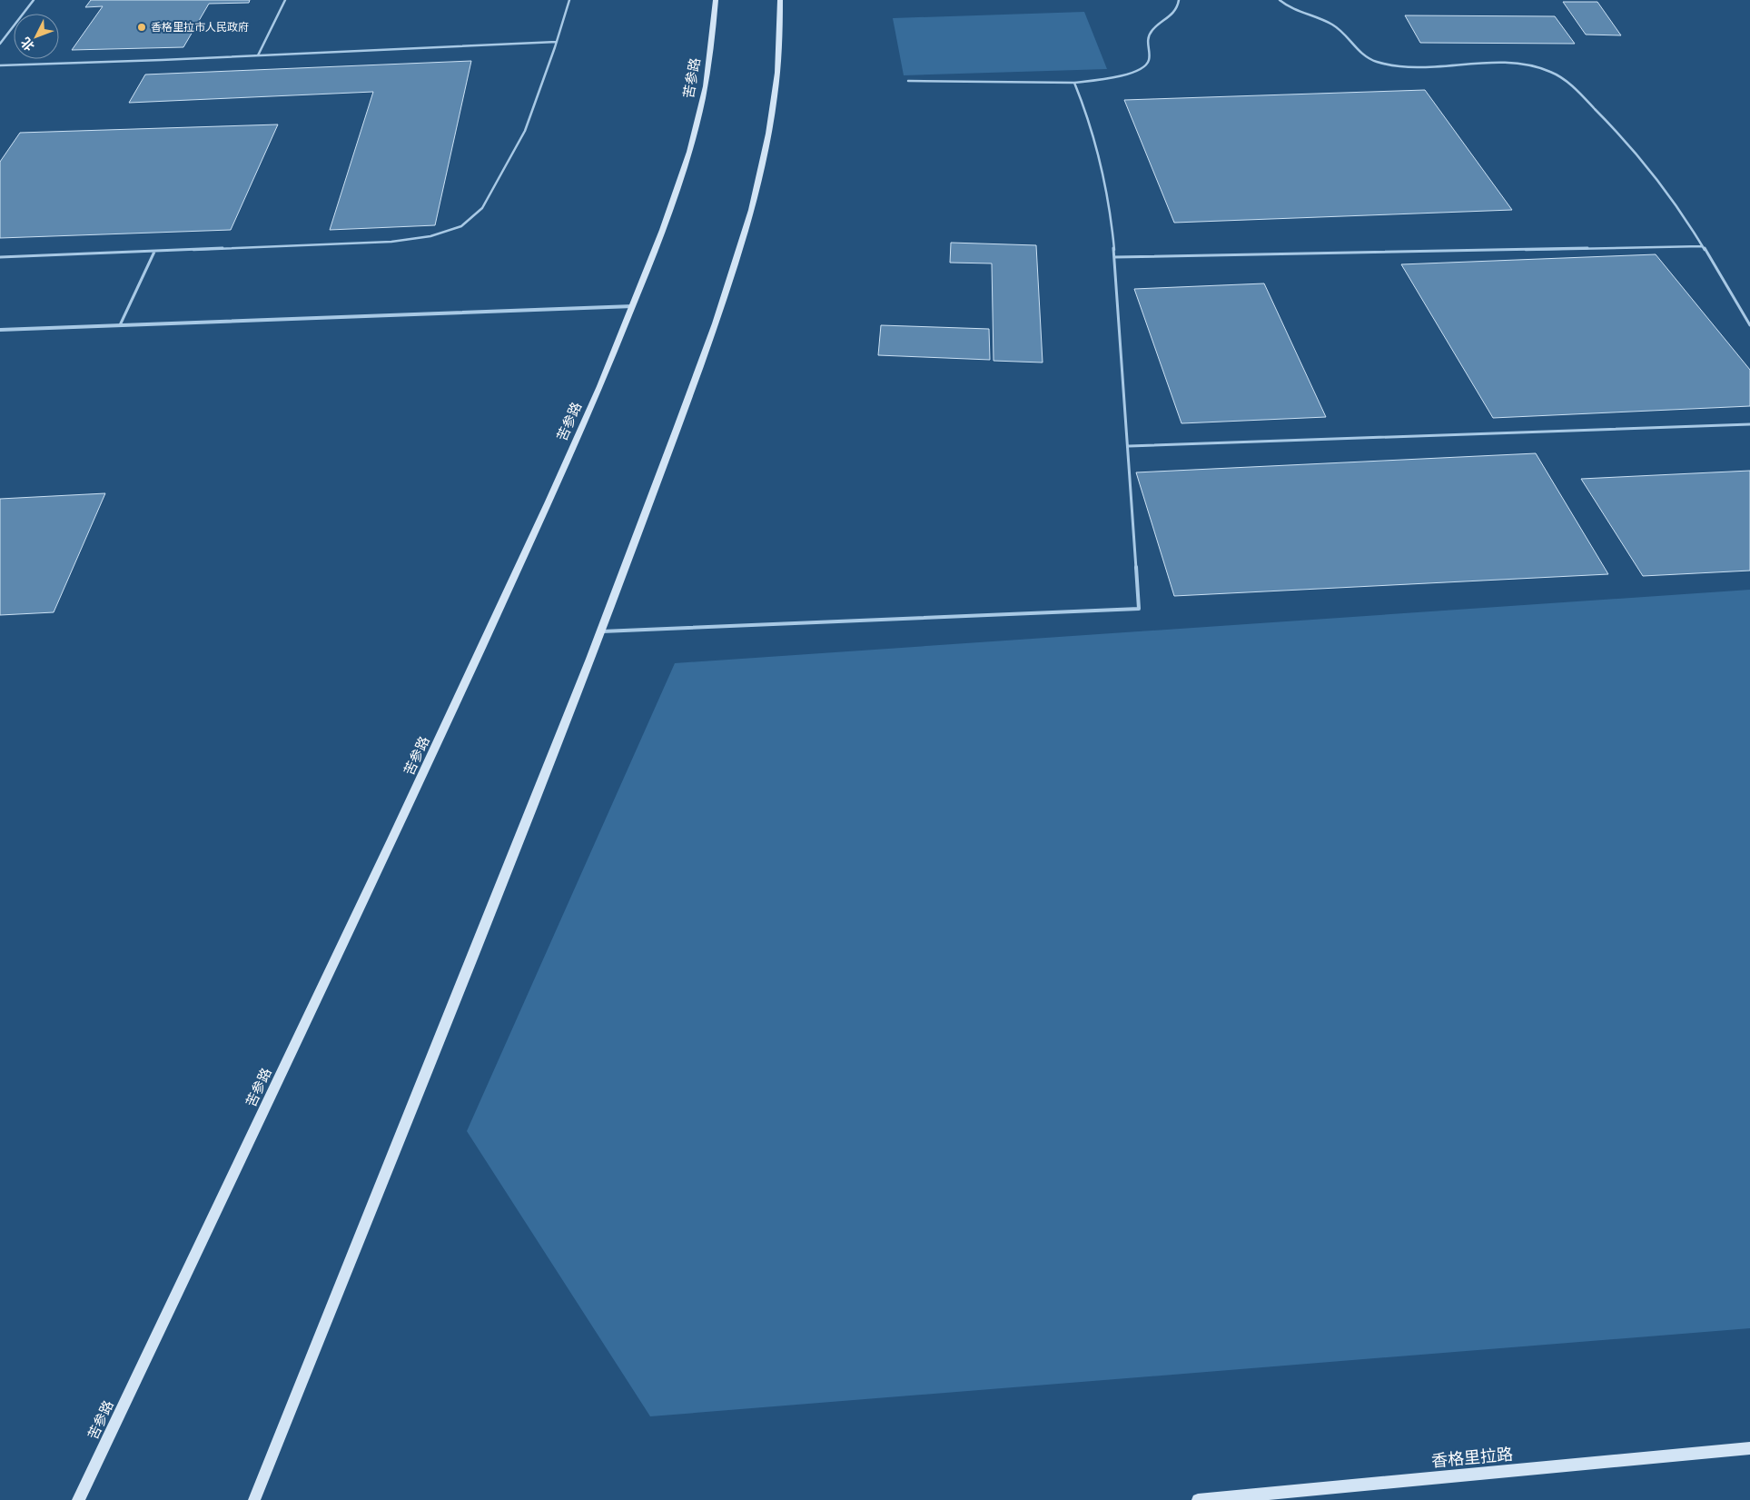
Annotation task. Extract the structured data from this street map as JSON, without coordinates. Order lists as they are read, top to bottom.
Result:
{
  "streets": {
    "street": ["苦参路", "香格里拉路"]
  },
  "places": ["香格里拉市人民政府"],
  "north": "bottom left"
}
